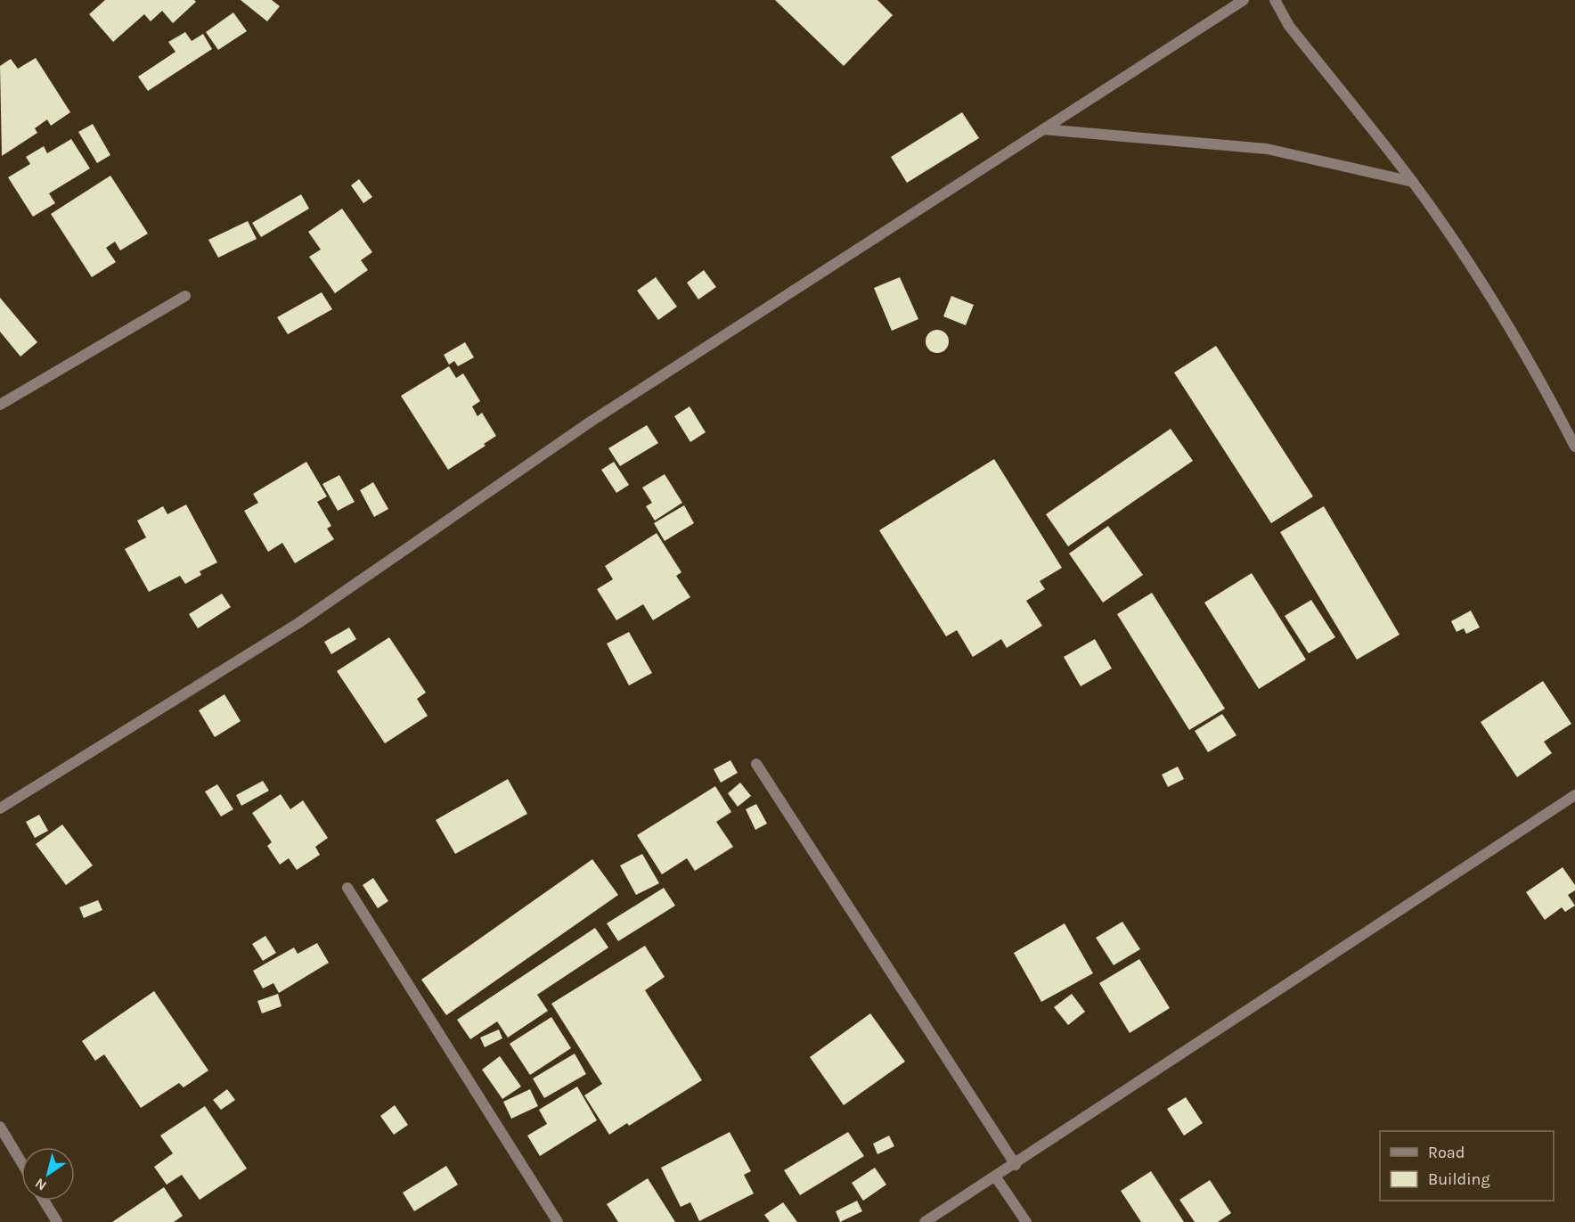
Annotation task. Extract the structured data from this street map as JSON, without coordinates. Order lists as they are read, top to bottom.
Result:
{
  "legend": ["Road", "Building"],
  "north": "bottom left"
}
